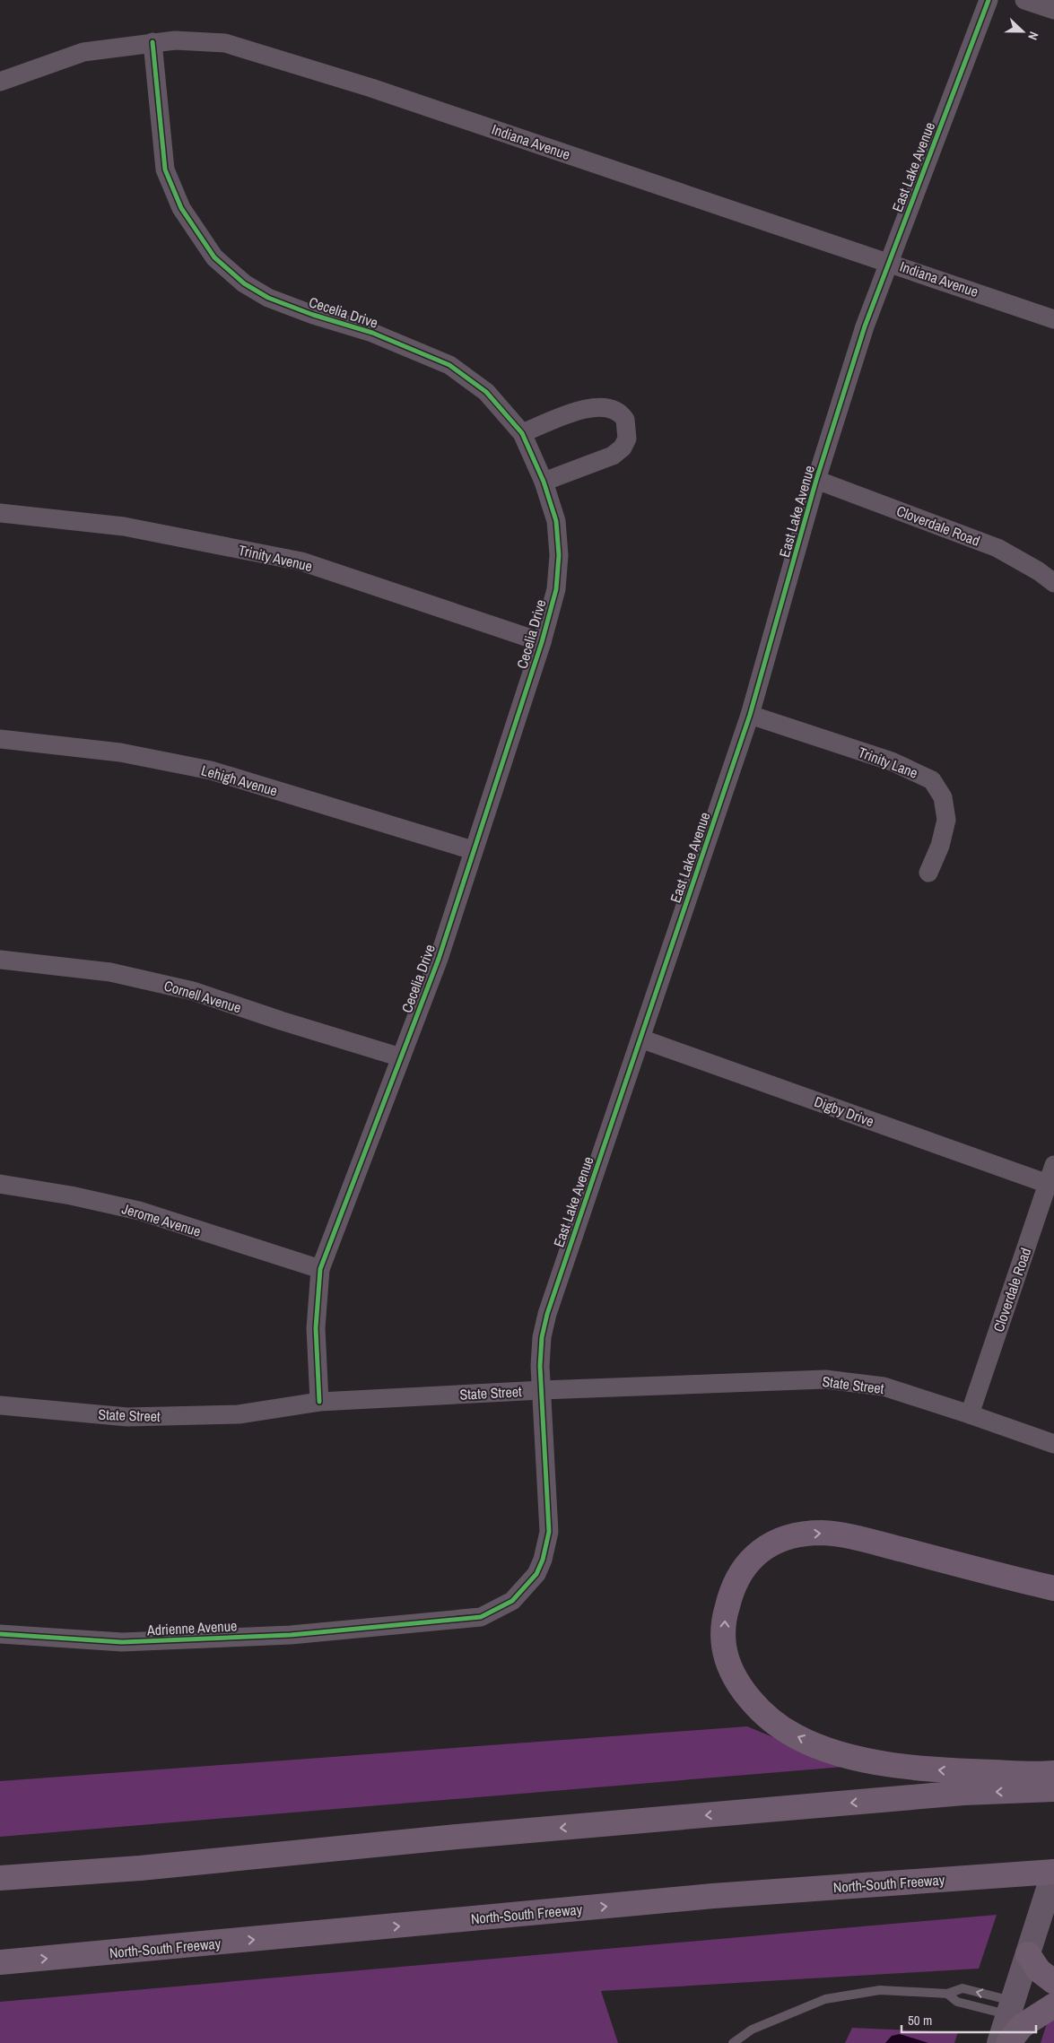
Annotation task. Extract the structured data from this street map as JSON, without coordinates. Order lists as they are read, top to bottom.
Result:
{
  "streets": {
    "highway": ["North-South Freeway"],
    "street": [
      "Indiana Avenue",
      "East Lake Avenue",
      "Cecelia Drive",
      "Cloverdale Road",
      "Trinity Avenue",
      "Trinity Lane",
      "Lehigh Avenue",
      "Cornell Avenue",
      "Digby Drive",
      "Jerome Avenue",
      "State Street",
      "Adrienne Avenue"
    ]
  },
  "crossings": [
    ["Indiana Avenue", "East Lake Avenue"],
    ["Indiana Avenue", "Cecelia Drive"],
    ["East Lake Avenue", "Cloverdale Road"],
    ["East Lake Avenue", "Trinity Lane"],
    ["East Lake Avenue", "Digby Drive"],
    ["East Lake Avenue", "State Street"],
    ["East Lake Avenue", "Adrienne Avenue"],
    ["Cecelia Drive", "Trinity Avenue"],
    ["Cecelia Drive", "Lehigh Avenue"],
    ["Cecelia Drive", "Cornell Avenue"],
    ["Cecelia Drive", "Jerome Avenue"],
    ["Cecelia Drive", "State Street"],
    ["Cloverdale Road", "Digby Drive"],
    ["Cloverdale Road", "State Street"]
  ],
  "scale_bar": "50 m",
  "north": "right"
}
